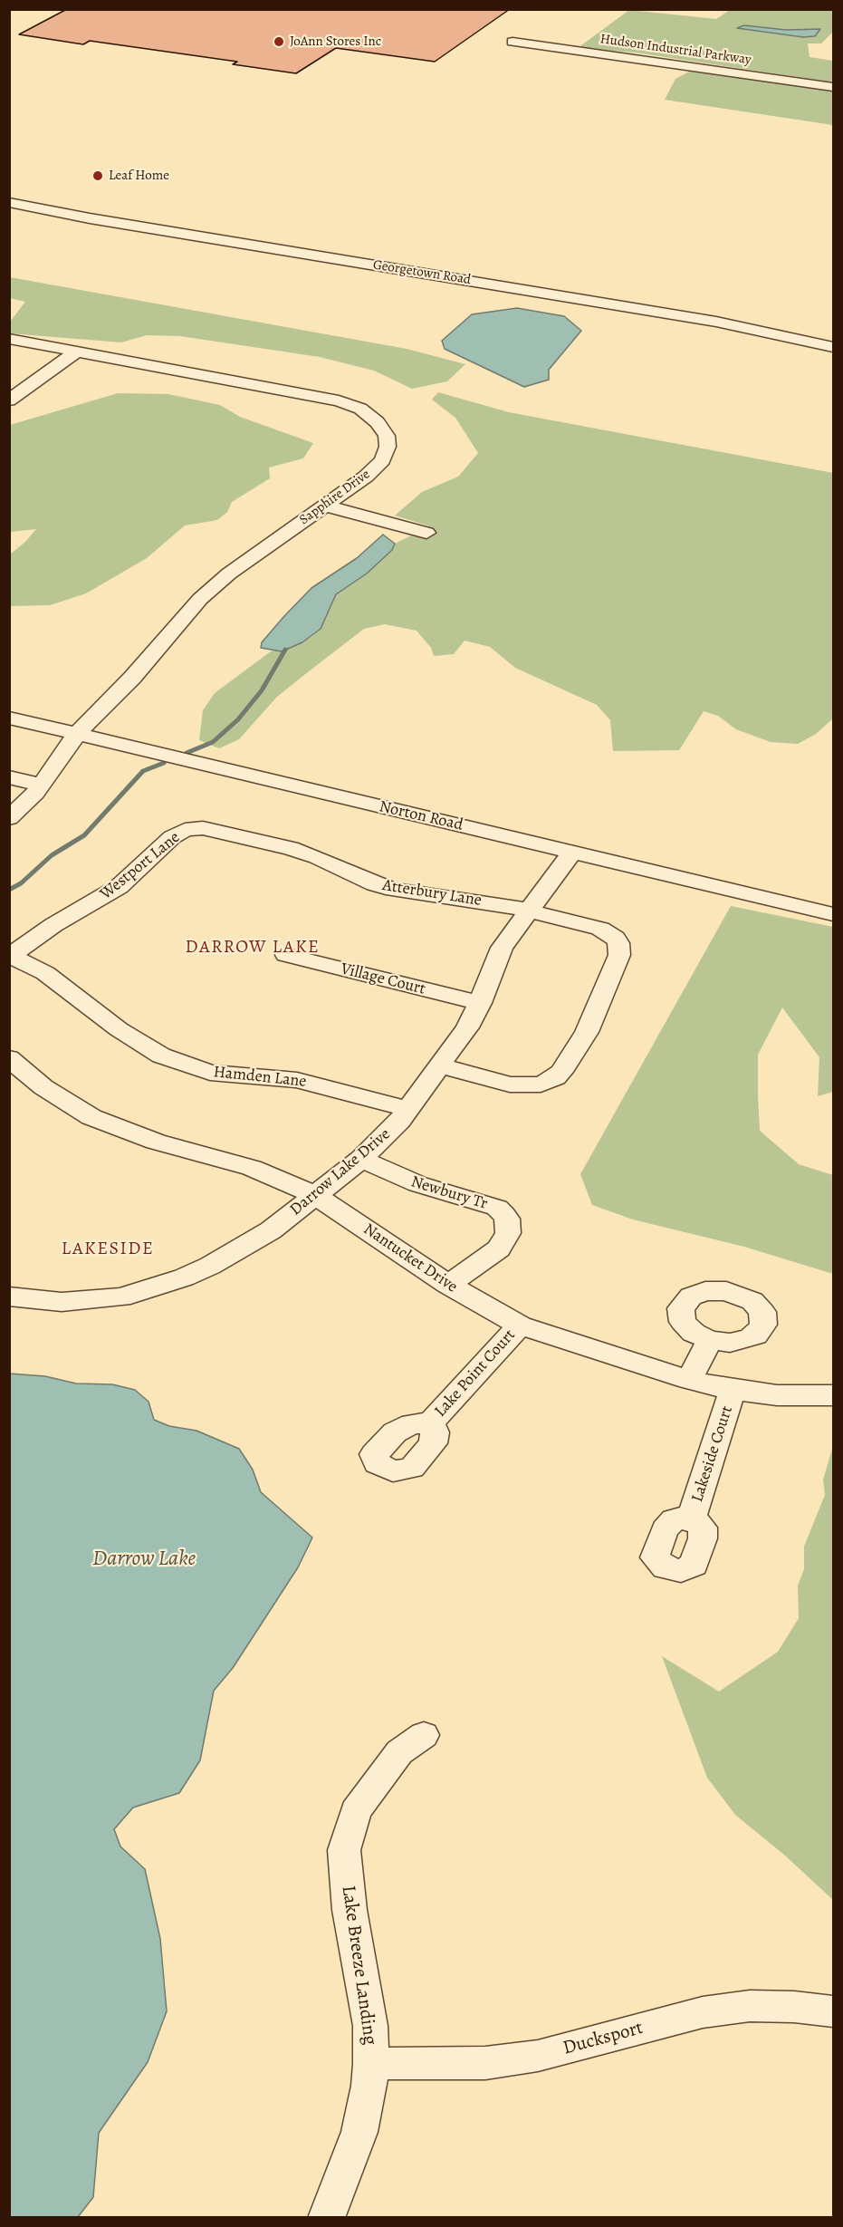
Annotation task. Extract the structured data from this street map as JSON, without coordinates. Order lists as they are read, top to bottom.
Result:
{
  "streets": {
    "street": [
      "Hudson Industrial Parkway",
      "Georgetown Road",
      "Sapphire Drive",
      "Norton Road",
      "Westport Lane",
      "Atterbury Lane",
      "Village Court",
      "Hamden Lane",
      "Darrow Lake Drive",
      "Newbury Tr",
      "Nantucket Drive",
      "Lake Point Court",
      "Lakeside Court",
      "Lake Breeze Landing",
      "Ducksport"
    ]
  },
  "crossings": [
    ["Sapphire Drive", "Norton Road"],
    ["Norton Road", "Darrow Lake Drive"],
    ["Westport Lane", "Atterbury Lane"],
    ["Westport Lane", "Hamden Lane"],
    ["Atterbury Lane", "Darrow Lake Drive"],
    ["Village Court", "Darrow Lake Drive"],
    ["Hamden Lane", "Darrow Lake Drive"],
    ["Darrow Lake Drive", "Newbury Tr"],
    ["Darrow Lake Drive", "Nantucket Drive"],
    ["Newbury Tr", "Nantucket Drive"],
    ["Nantucket Drive", "Lake Point Court"],
    ["Nantucket Drive", "Lakeside Court"],
    ["Lake Breeze Landing", "Ducksport"]
  ],
  "districts": ["DARROW LAKE", "LAKESIDE"],
  "water": ["Darrow Lake"],
  "places": ["JoAnn Stores Inc", "Leaf Home"]
}
